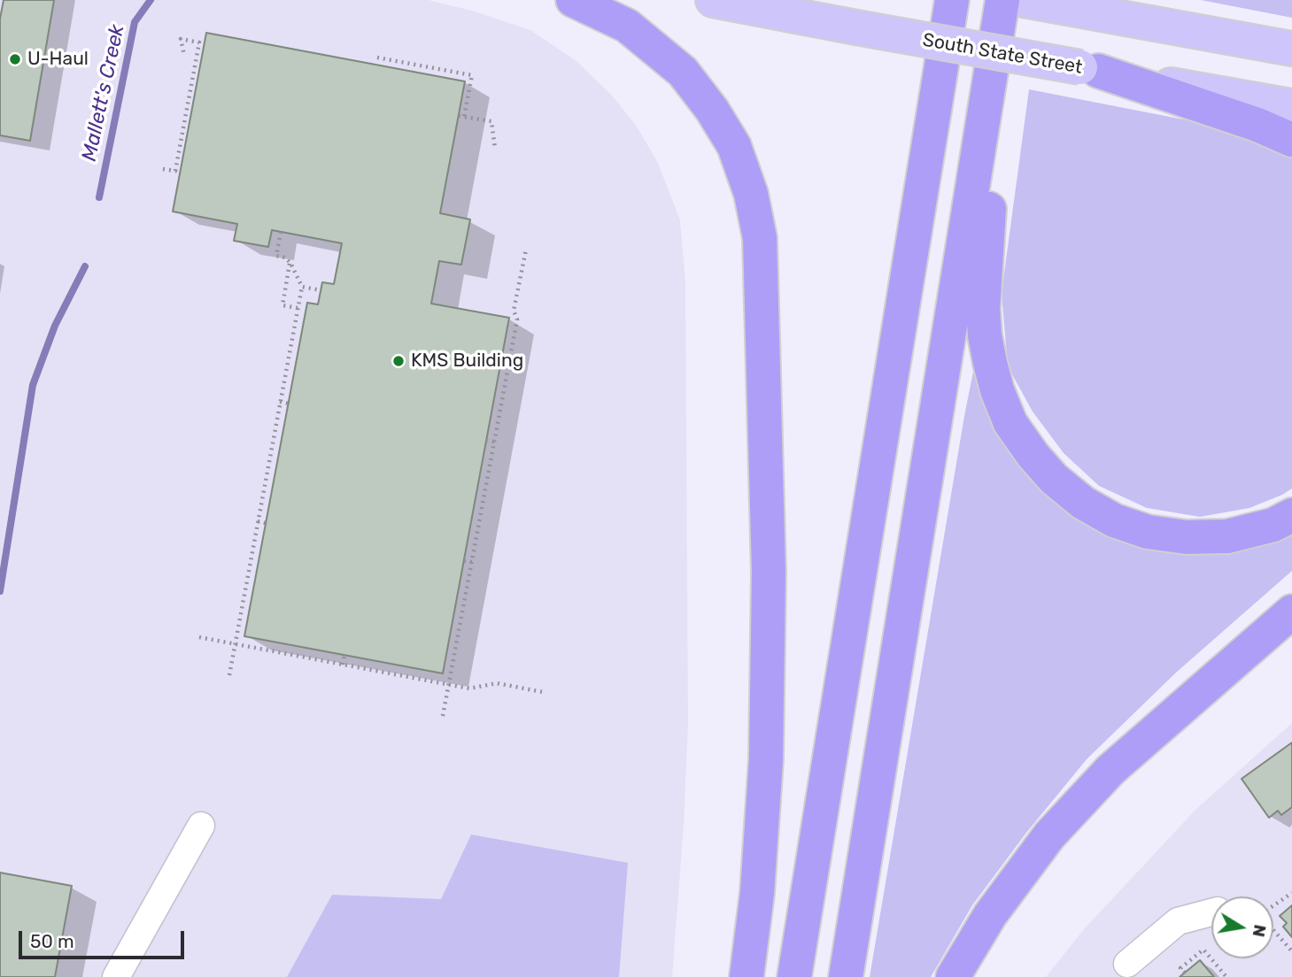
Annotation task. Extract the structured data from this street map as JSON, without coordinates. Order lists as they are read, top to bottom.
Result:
{
  "streets": {
    "main road": ["South State Street"]
  },
  "water": ["Mallett's Creek"],
  "places": ["U-Haul", "KMS Building"],
  "scale_bar": "50 m",
  "north": "right"
}
